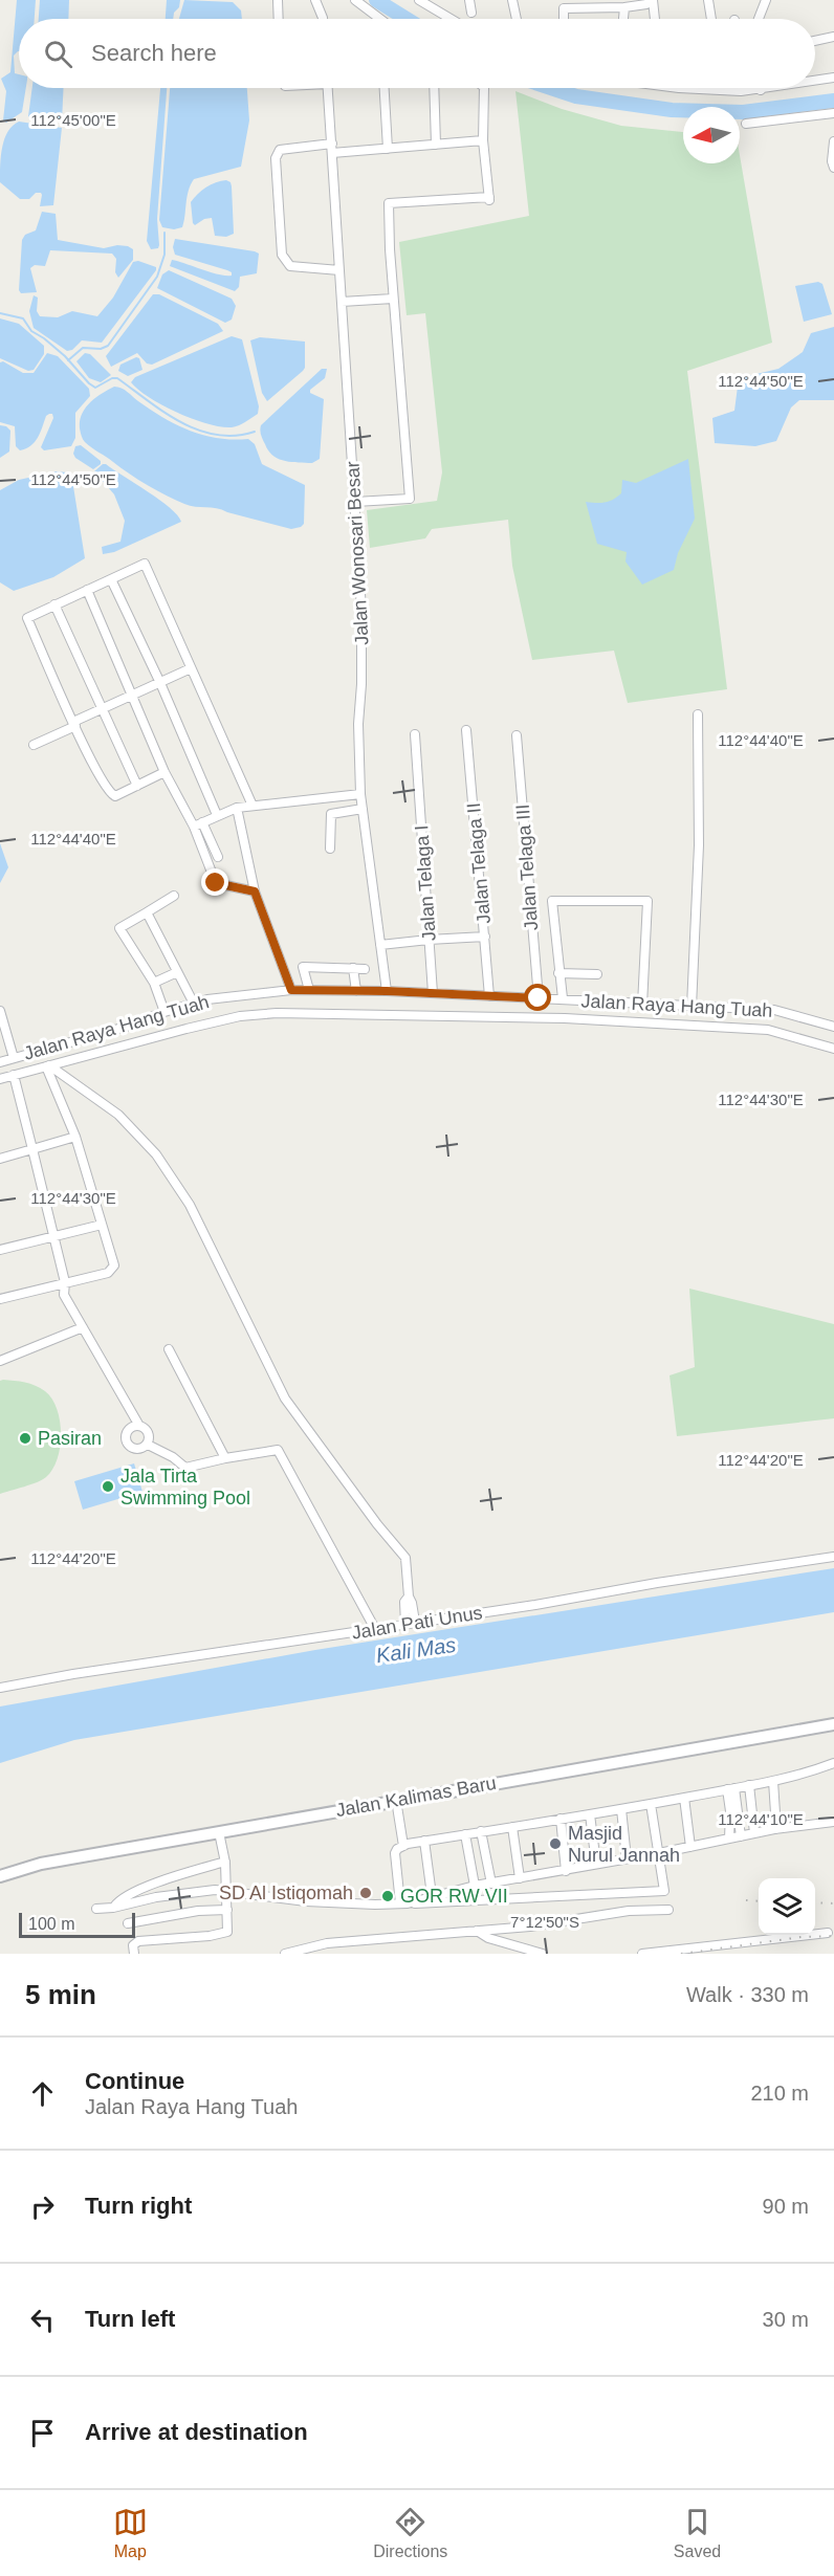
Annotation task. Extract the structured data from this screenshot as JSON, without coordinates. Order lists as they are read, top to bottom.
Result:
{
  "streets": {
    "street": [
      "Jalan Wonosari Besar",
      "Jalan Telaga II",
      "Jalan Telaga III",
      "Jalan Telaga I",
      "Jalan Raya Hang Tuah",
      "Jalan Pati Unus",
      "Jalan Kalimas Baru"
    ]
  },
  "crossings": [
    ["Jalan Wonosari Besar", "Jalan Raya Hang Tuah"],
    ["Jalan Telaga II", "Jalan Raya Hang Tuah"],
    ["Jalan Telaga III", "Jalan Raya Hang Tuah"],
    ["Jalan Telaga I", "Jalan Raya Hang Tuah"]
  ],
  "water": ["Kali Mas"],
  "places": [
    "Pasiran",
    "Jala Tirta Swimming Pool",
    "Masjid Nurul Jannah",
    "SD Al Istiqomah",
    "GOR RW VII"
  ],
  "scale_bar": "100 m",
  "north": "left",
  "page": {
    "search": "Search here",
    "scale": "100 m",
    "heading": ["5 min", "Walk · 330 m"],
    "list": [
      ["Continue", "Jalan Raya Hang Tuah", "210 m"],
      ["Turn right", "90 m"],
      ["Turn left", "30 m"],
      "Arrive at destination"
    ],
    "nav": ["Map", "Directions", "Saved"]
  },
  "coordinates": [
    "112°45'00\"E",
    "112°44'50\"E",
    "112°44'40\"E",
    "112°44'30\"E",
    "112°44'20\"E",
    "112°44'10\"E",
    "7°12'50\"S"
  ]
}
